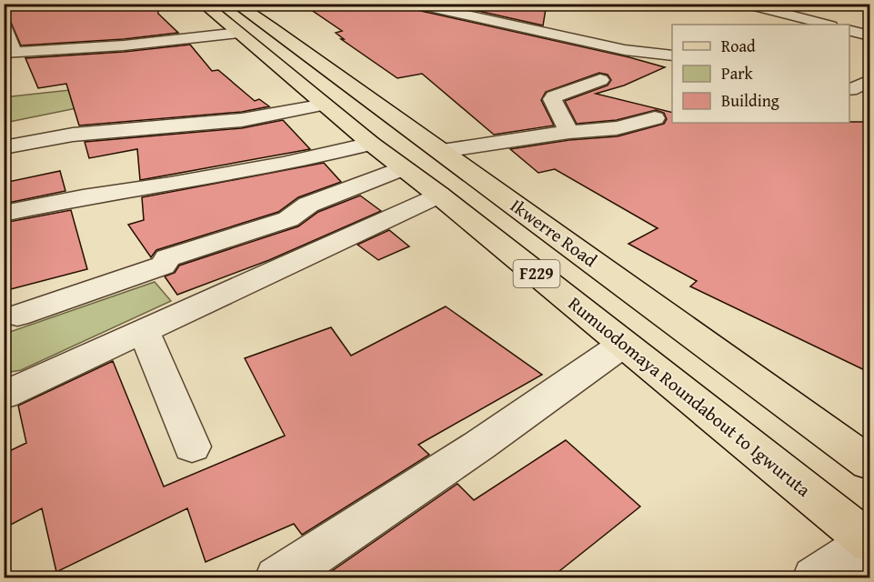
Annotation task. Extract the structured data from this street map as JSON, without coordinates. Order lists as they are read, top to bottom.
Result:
{
  "streets": {
    "main road": ["Ikwerre Road", "F229", "Rumuodomaya Roundabout to Igwuruta"]
  },
  "legend": ["Road", "Park", "Building"]
}
